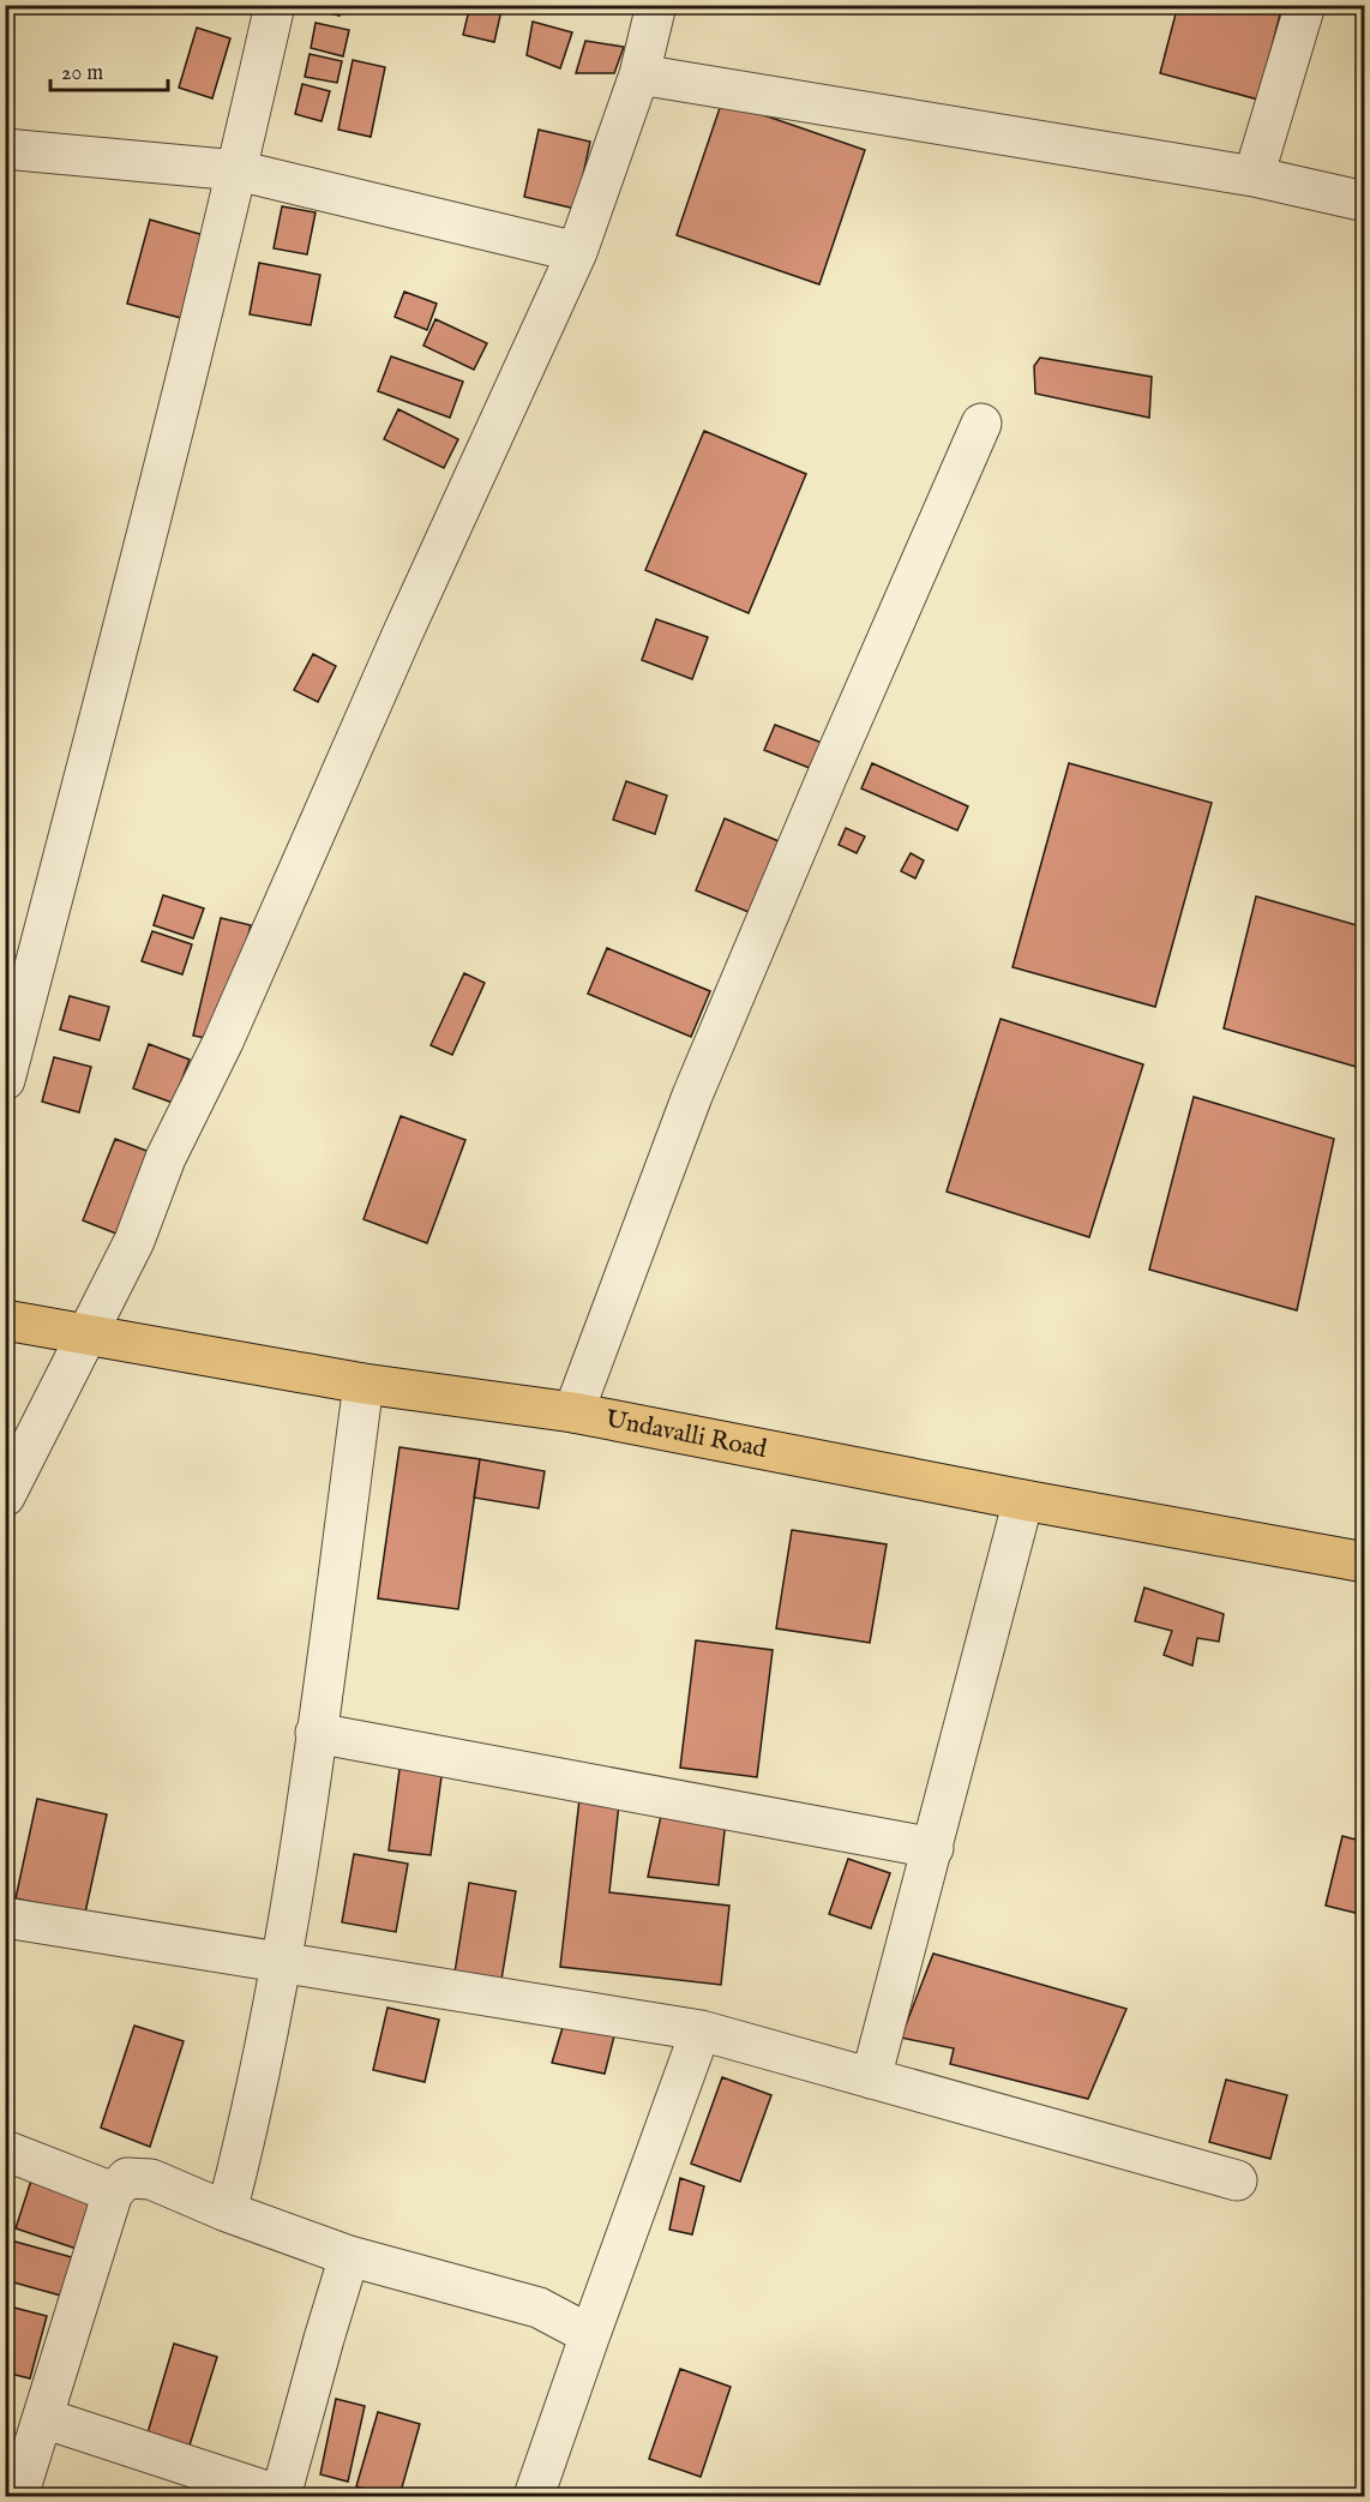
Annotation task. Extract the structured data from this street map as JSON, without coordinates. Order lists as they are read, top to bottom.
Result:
{
  "streets": {
    "main road": ["Undavalli Road"]
  },
  "scale_bar": "20 m"
}
